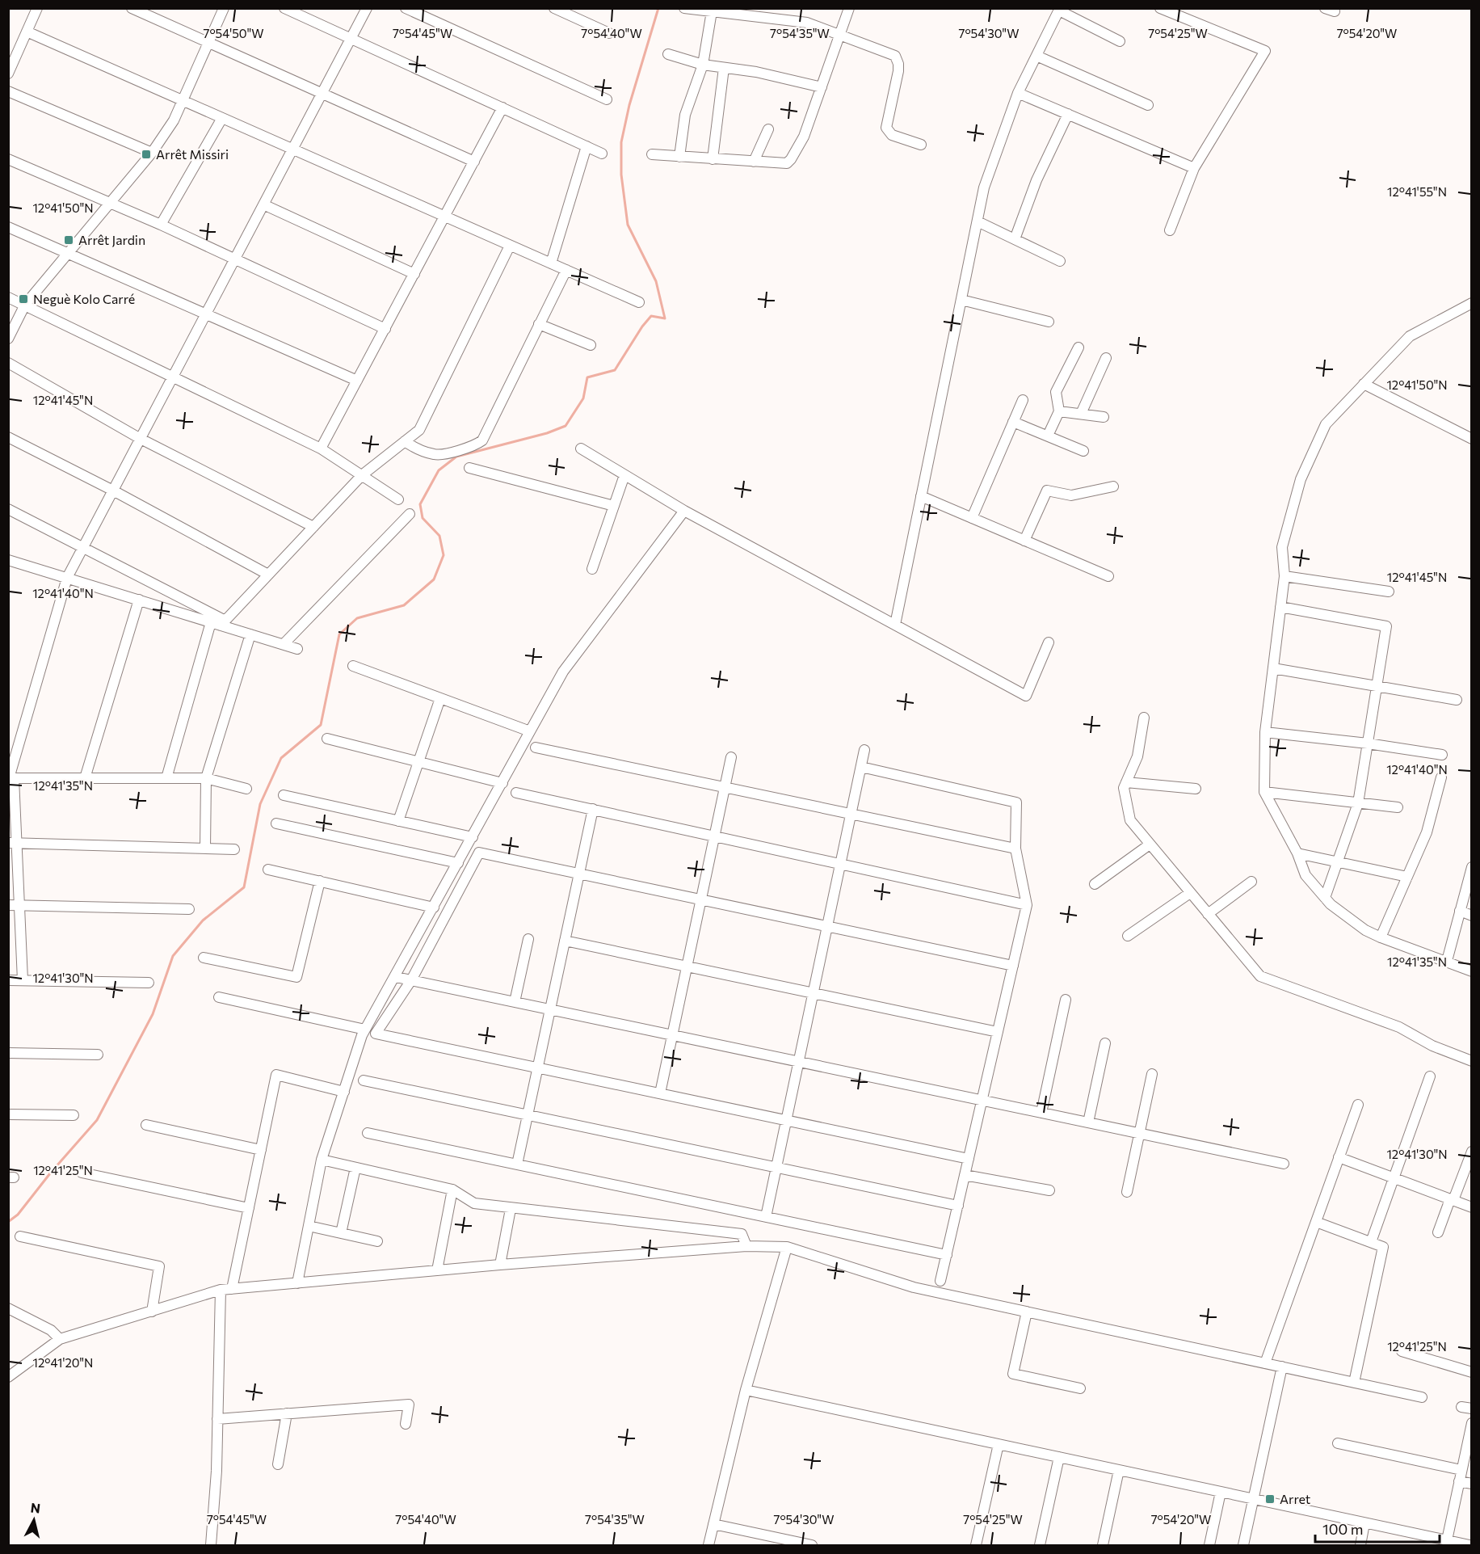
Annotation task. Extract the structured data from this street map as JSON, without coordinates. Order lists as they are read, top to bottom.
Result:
{
  "places": {
    "transit": [
      "Arrêt Missiri",
      "Arrêt Jardin",
      "Neguè Kolo Carré",
      "Arret"
    ]
  },
  "scale_bar": "100 m",
  "north": "top",
  "coordinates": [
    "7°54'50\"W",
    "7°54'45\"W",
    "7°54'40\"W",
    "7°54'35\"W",
    "7°54'30\"W",
    "7°54'25\"W",
    "7°54'20\"W",
    "12°41'55\"N",
    "12°41'50\"N",
    "12°41'45\"N",
    "12°41'40\"N",
    "12°41'35\"N",
    "12°41'30\"N",
    "12°41'25\"N",
    "12°41'20\"N"
  ]
}
